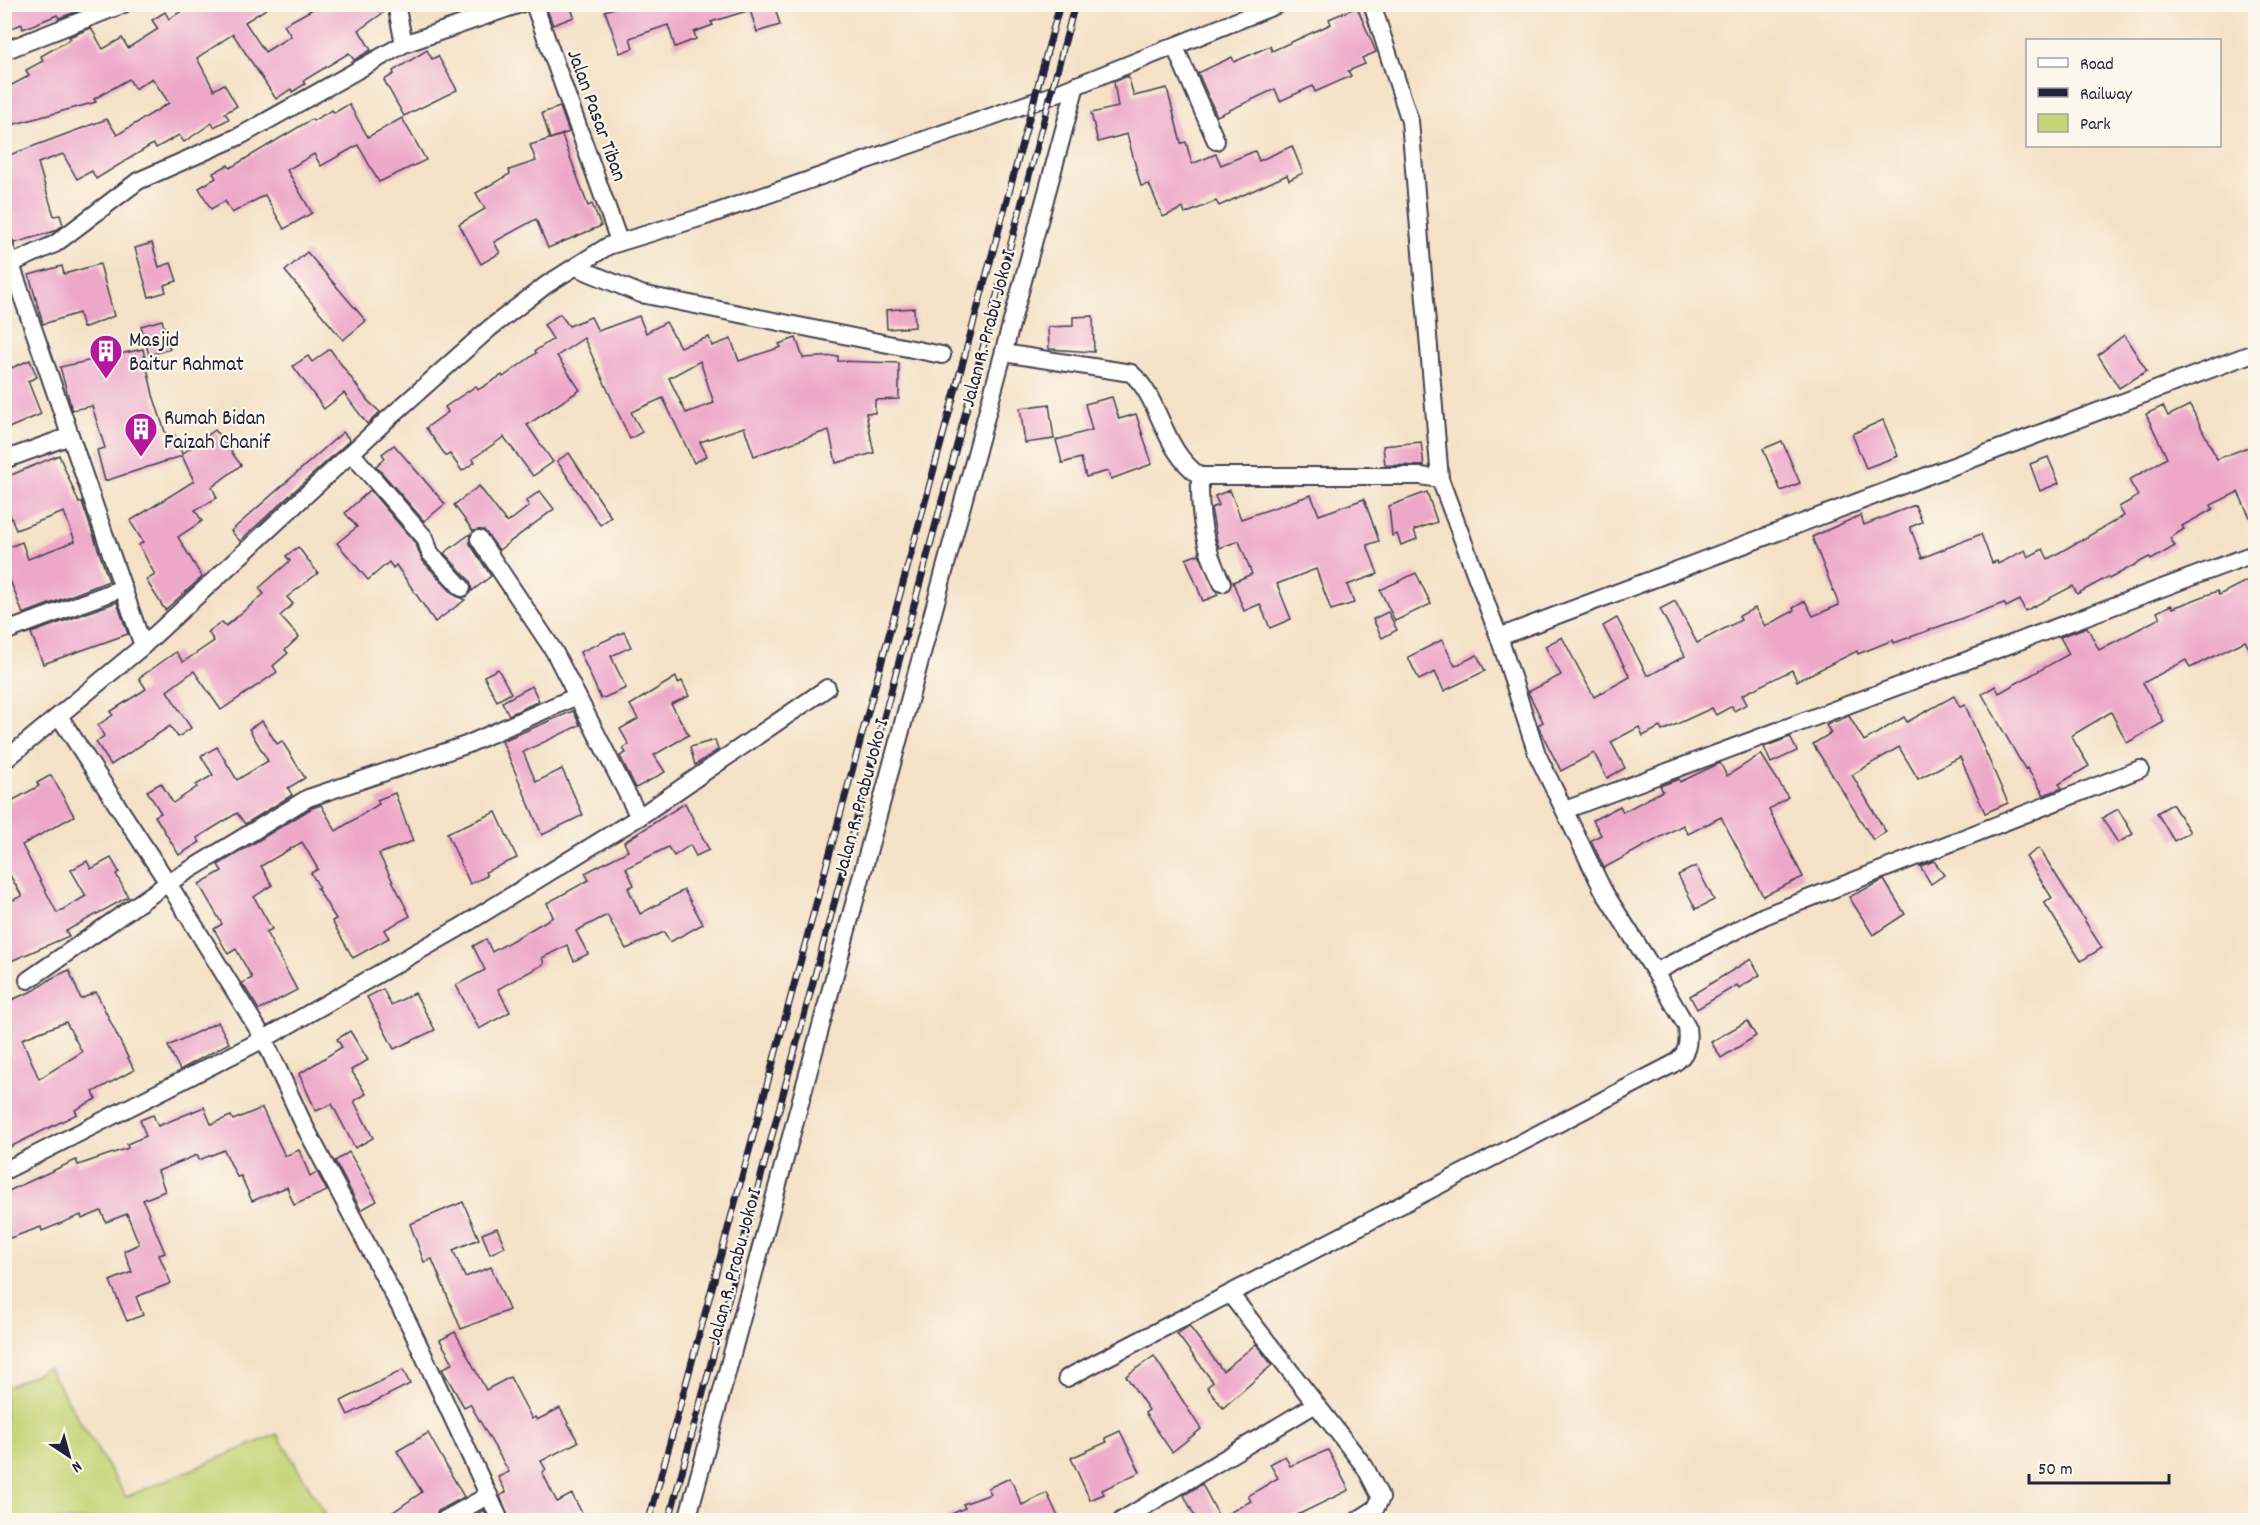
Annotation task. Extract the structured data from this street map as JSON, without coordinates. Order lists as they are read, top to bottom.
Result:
{
  "streets": {
    "street": ["Jalan Pasar Tiban", "Jalan R. Prabu Joko I"]
  },
  "places": {
    "building": ["Masjid Baitur Rahmat", "Rumah Bidan Faizah Chanif"]
  },
  "legend": ["Road", "Railway", "Park"],
  "scale_bar": "50 m",
  "north": "bottom right"
}
